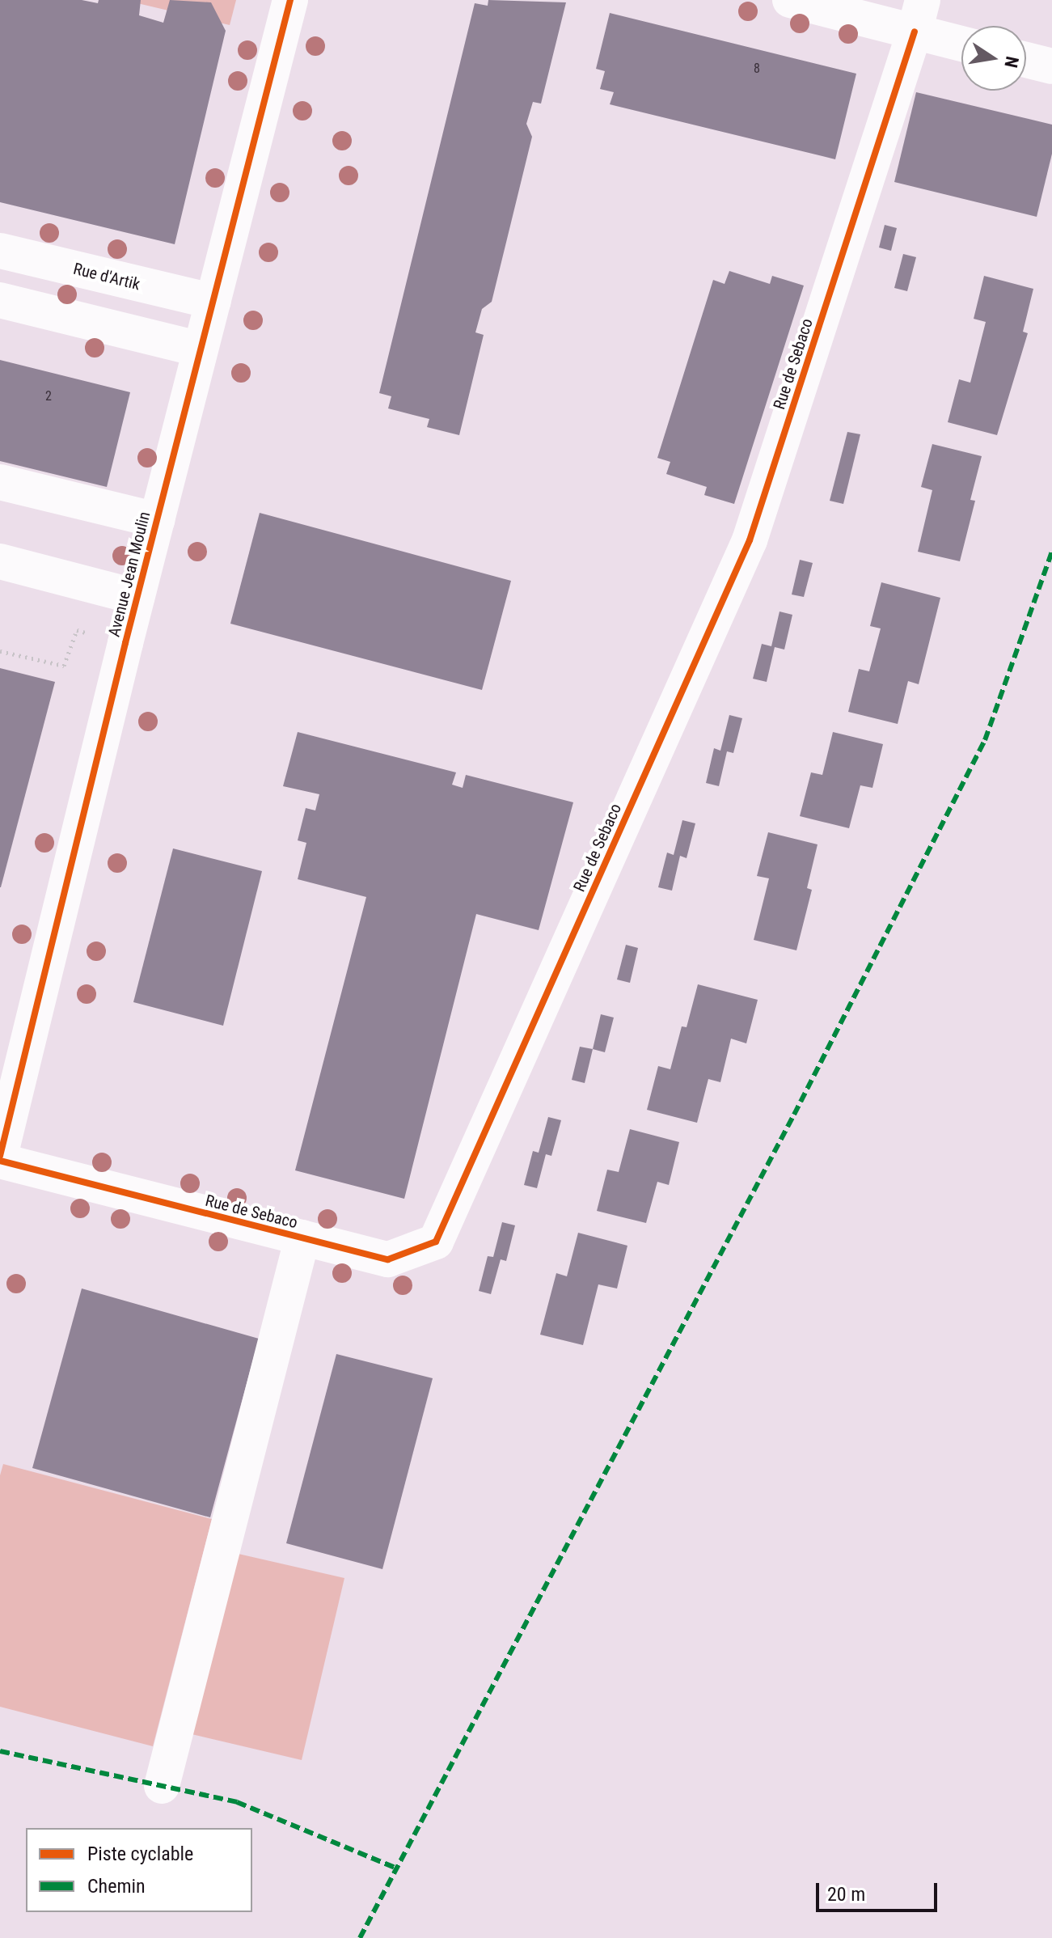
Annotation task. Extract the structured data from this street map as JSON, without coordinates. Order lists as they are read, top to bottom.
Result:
{
  "streets": {
    "street": ["Rue d'Artik", "Rue de Sebaco", "Avenue Jean Moulin"]
  },
  "crossings": [
    ["Rue d'Artik", "Avenue Jean Moulin"],
    ["Rue de Sebaco", "Avenue Jean Moulin"]
  ],
  "house_numbers": ["8", "2"],
  "legend": ["Piste cyclable", "Chemin"],
  "scale_bar": "20 m",
  "north": "right"
}
